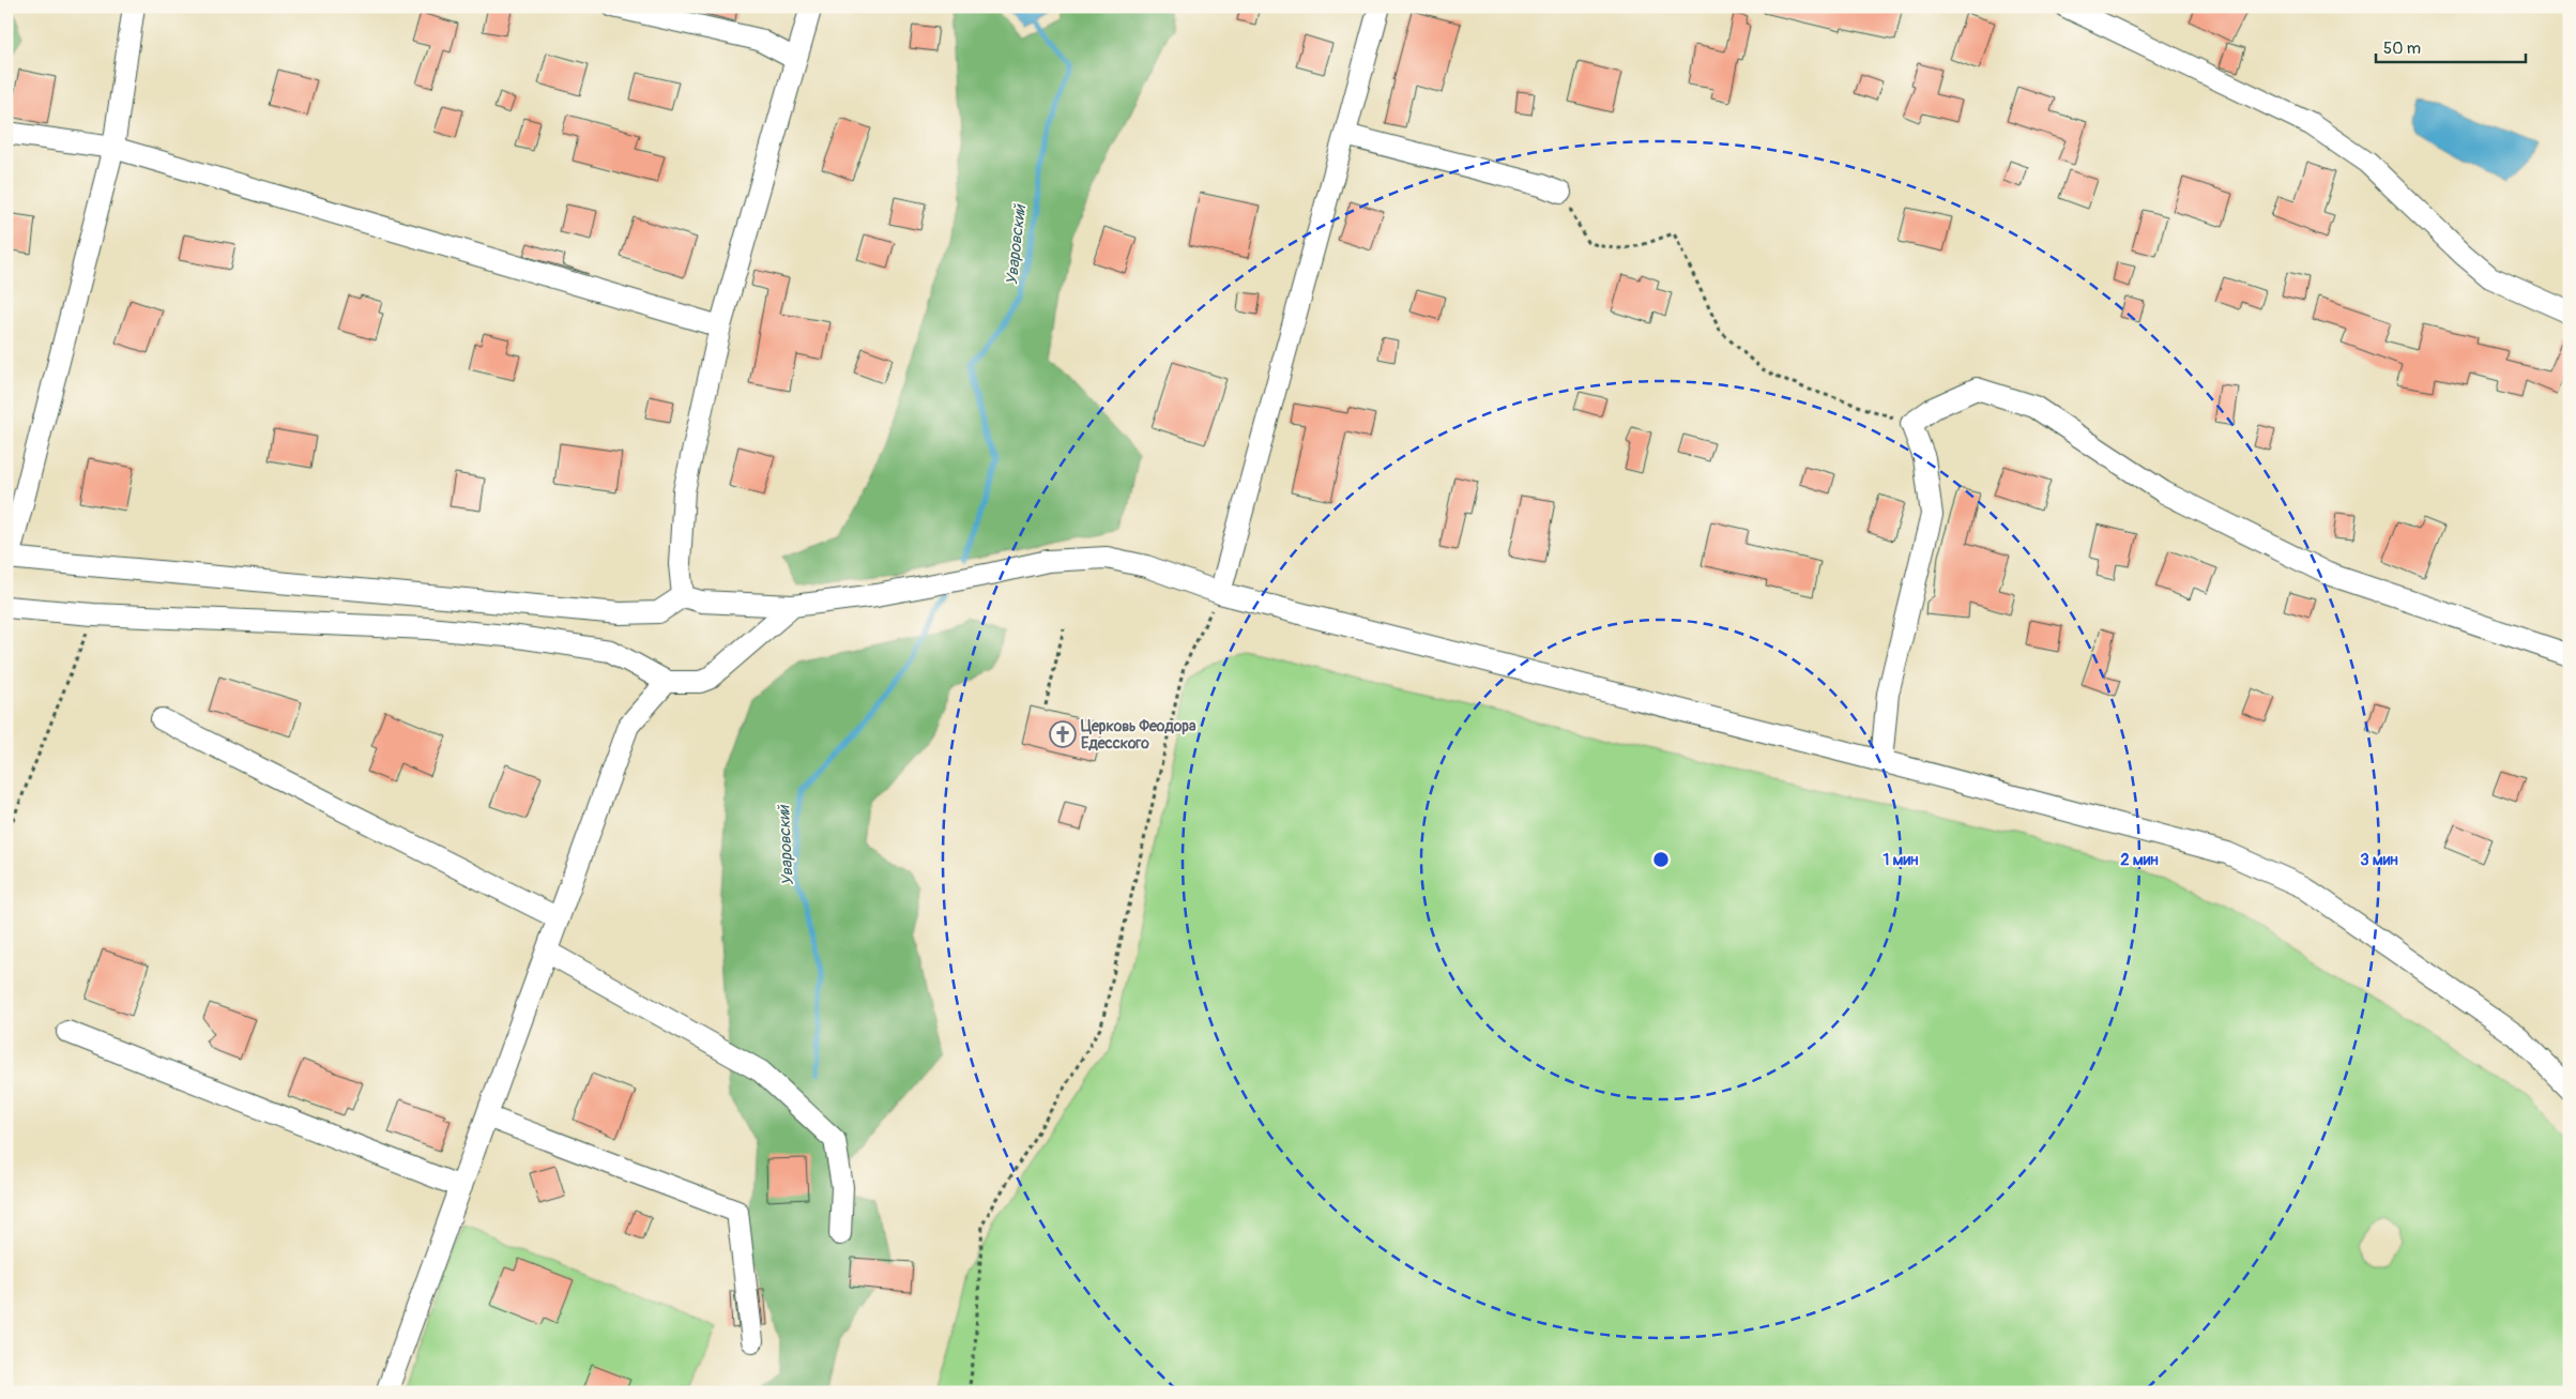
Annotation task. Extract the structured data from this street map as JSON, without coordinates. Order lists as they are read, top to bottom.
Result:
{
  "water": ["Уваровский"],
  "places": {
    "church": ["Церковь Феодора Едесского"]
  },
  "scale_bar": "50 m",
  "rings": ["1 мин", "2 мин", "3 мин"]
}
